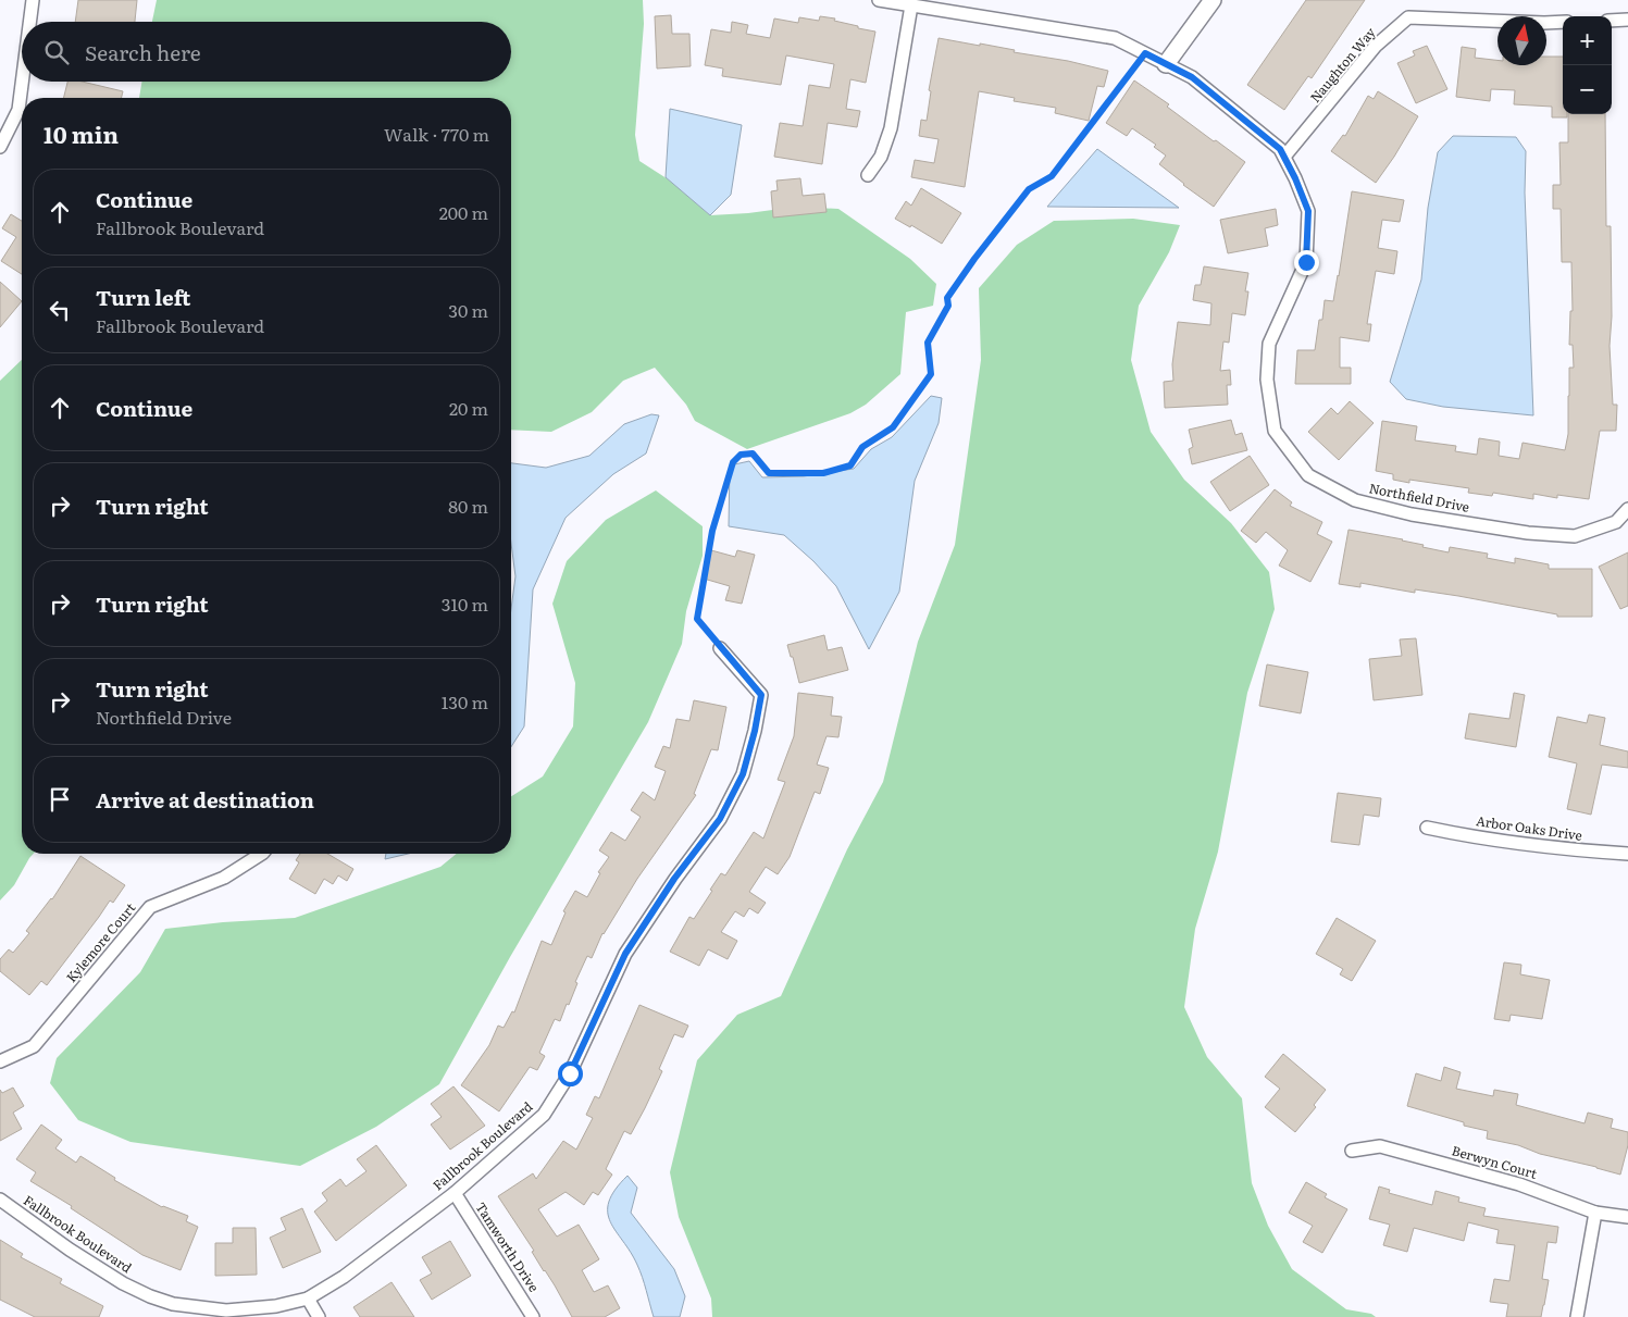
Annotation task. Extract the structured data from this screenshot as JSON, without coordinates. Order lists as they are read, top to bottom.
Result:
{
  "streets": {
    "street": [
      "Naughton Way",
      "Northfield Drive",
      "Arbor Oaks Drive",
      "Kylemore Court",
      "Fallbrook Boulevard",
      "Berwyn Court",
      "Tamworth Drive"
    ]
  },
  "crossings": [
    ["Naughton Way", "Northfield Drive"],
    ["Fallbrook Boulevard", "Tamworth Drive"]
  ],
  "north": "top",
  "page": {
    "map_buttons": ["+", "−"],
    "search": "Search here",
    "heading": ["10 min", "Walk · 770 m"],
    "list": [
      ["Continue", "Fallbrook Boulevard", "200 m"],
      ["Turn left", "Fallbrook Boulevard", "30 m"],
      ["Continue", "20 m"],
      ["Turn right", "80 m"],
      ["Turn right", "310 m"],
      ["Turn right", "Northfield Drive", "130 m"],
      "Arrive at destination"
    ]
  }
}
